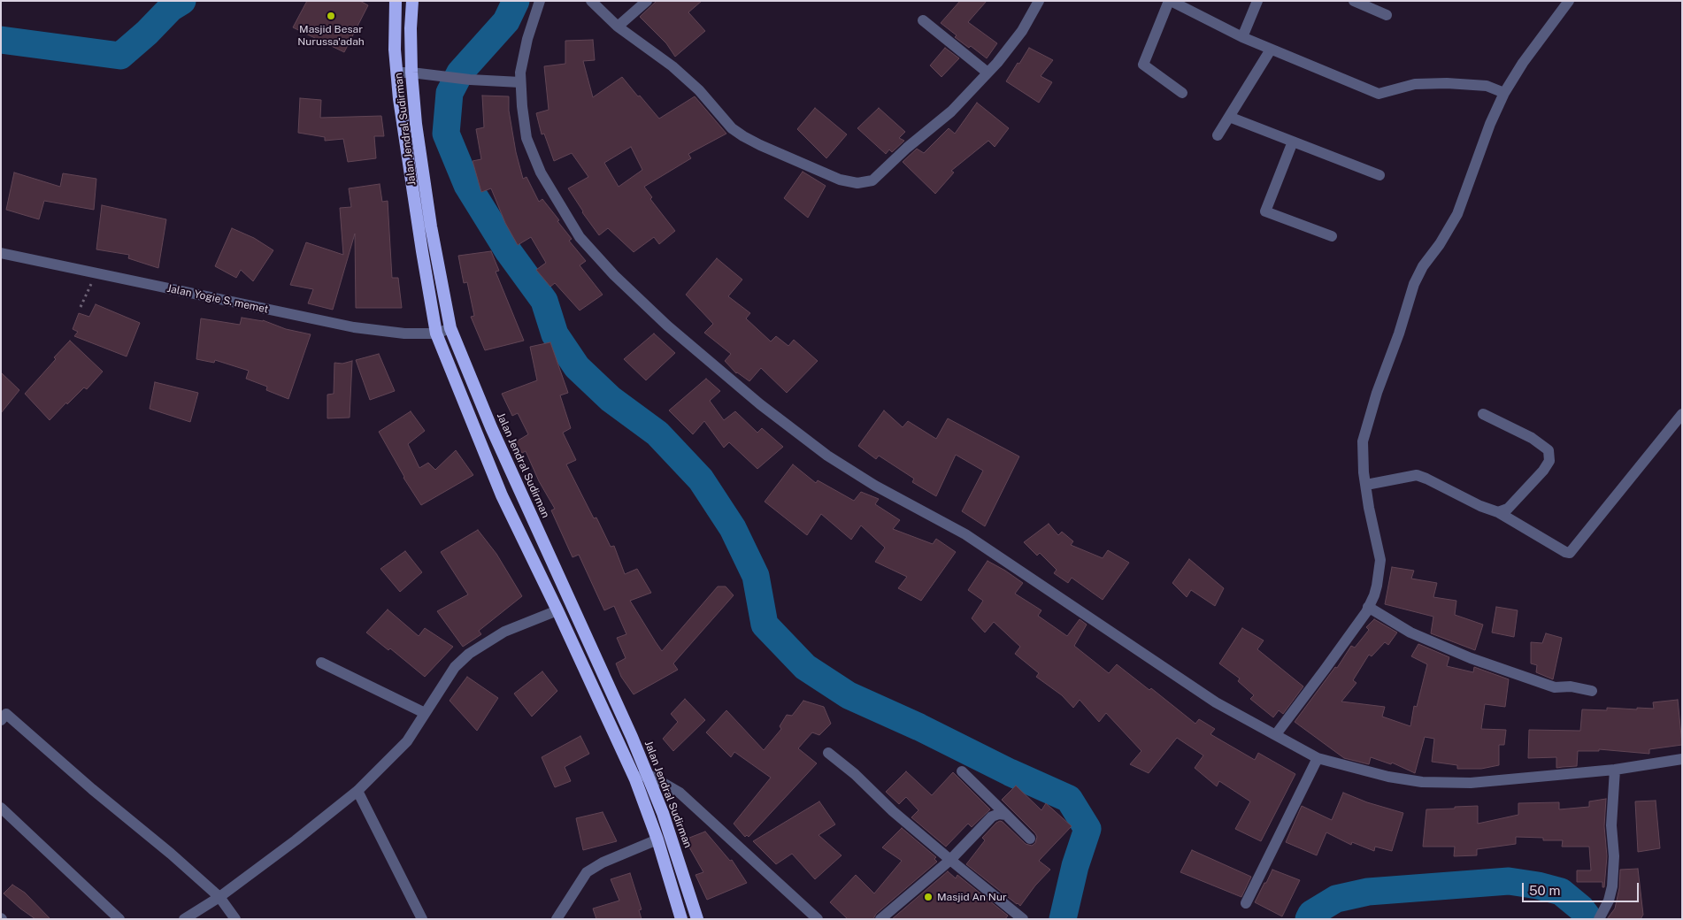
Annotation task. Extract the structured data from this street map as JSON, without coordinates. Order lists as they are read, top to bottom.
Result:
{
  "streets": {
    "highway": ["Jalan Jendral Sudirman"],
    "street": ["Jalan Yogie S. memet"]
  },
  "crossings": [
    ["Jalan Jendral Sudirman", "Jalan Yogie S. memet"]
  ],
  "places": ["Masjid Besar Nurussa'adah", "Masjid An Nur"],
  "scale_bar": "50 m"
}
